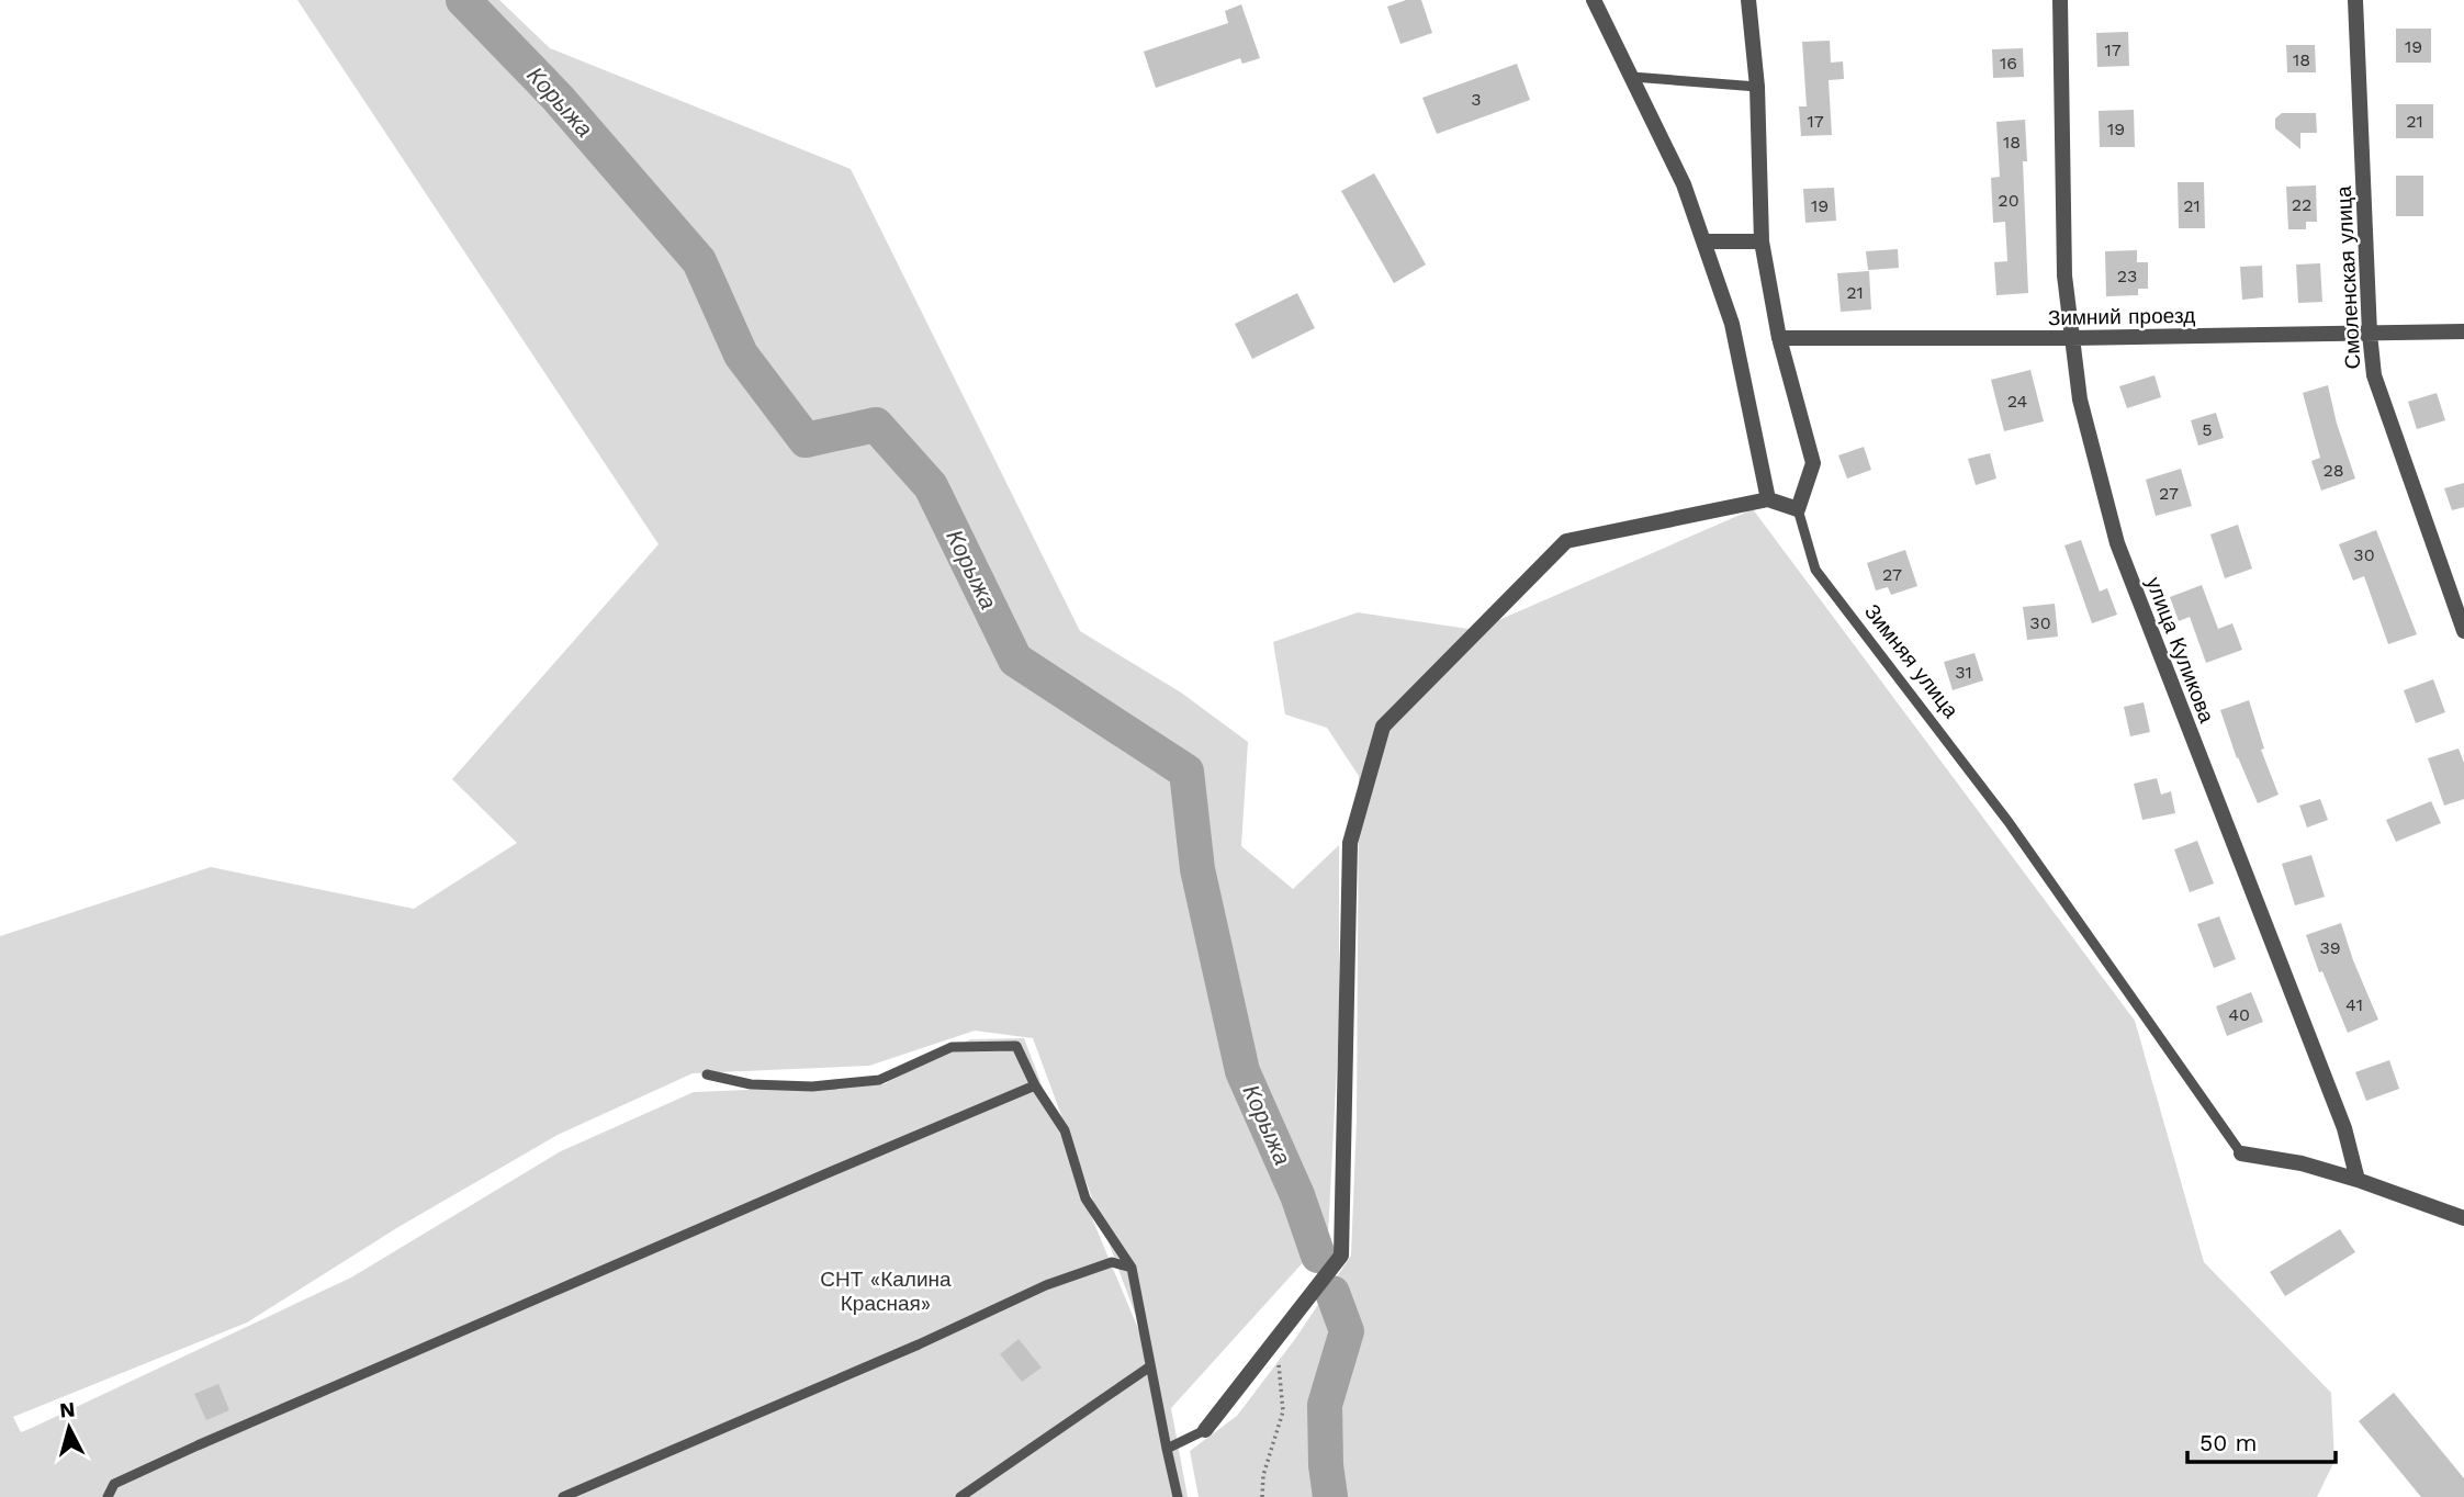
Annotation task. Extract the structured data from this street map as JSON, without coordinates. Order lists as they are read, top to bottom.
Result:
{
  "streets": {
    "street": [
      "Смоленская улица",
      "Зимний проезд",
      "улица Куликова",
      "Зимняя улица"
    ]
  },
  "crossings": [
    ["Смоленская улица", "Зимний проезд"],
    ["Зимний проезд", "улица Куликова"],
    ["улица Куликова", "Зимняя улица"]
  ],
  "water": ["Корыжа"],
  "parks": ["СНТ «Калина Красная»"],
  "house_numbers": [
    "19",
    "17",
    "18",
    "16",
    "3",
    "17",
    "21",
    "19",
    "18",
    "20",
    "22",
    "19",
    "21",
    "23",
    "21",
    "24",
    "5",
    "28",
    "27",
    "30",
    "27",
    "30",
    "31",
    "39",
    "41",
    "40"
  ],
  "scale_bar": "50 m",
  "north": "top"
}
